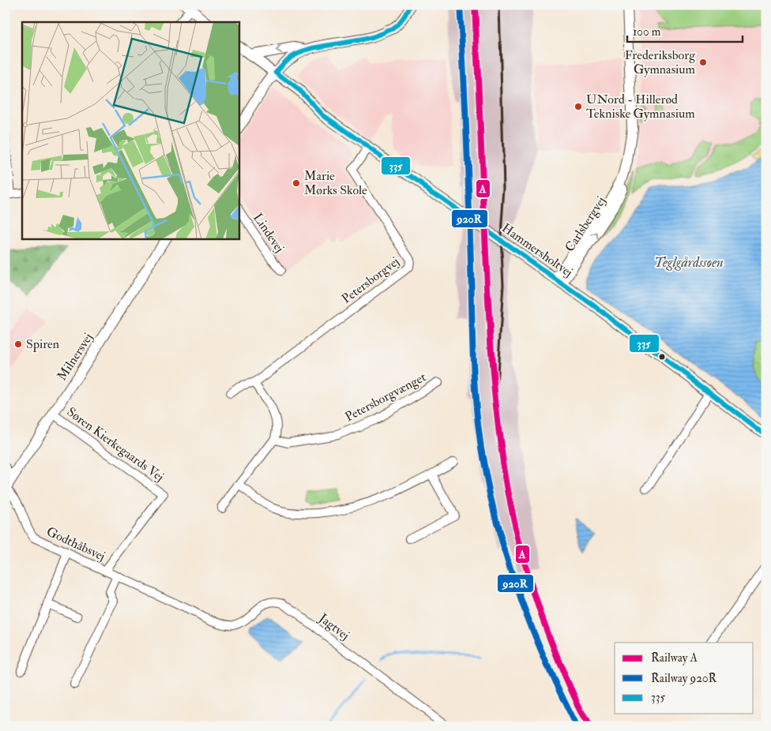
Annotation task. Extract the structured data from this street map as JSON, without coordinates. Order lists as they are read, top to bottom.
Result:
{
  "streets": {
    "street": [
      "Carlsbergvej",
      "Lindevej",
      "Hammersholtvej",
      "Petersborgvej",
      "Milnersvej",
      "Petersborgvænget",
      "Søren Kierkegaards Vej",
      "Godthåbsvej",
      "Jagtvej"
    ]
  },
  "crossings": [
    ["Carlsbergvej", "Hammersholtvej"],
    ["Hammersholtvej", "Petersborgvej"],
    ["Milnersvej", "Søren Kierkegaards Vej"],
    ["Milnersvej", "Godthåbsvej"],
    ["Søren Kierkegaards Vej", "Godthåbsvej"],
    ["Godthåbsvej", "Jagtvej"]
  ],
  "water": ["Teglgårdssøen"],
  "places": [
    "Frederiksborg Gymnasium",
    "UNord - Hillerød Tekniske Gymnasium",
    "Marie Mørks Skole",
    "Spiren"
  ],
  "lines": ["rail line A", "rail line 920R", "transit line 335"],
  "legend": ["Railway A", "Railway 920R", "335"],
  "scale_bar": "100 m"
}
